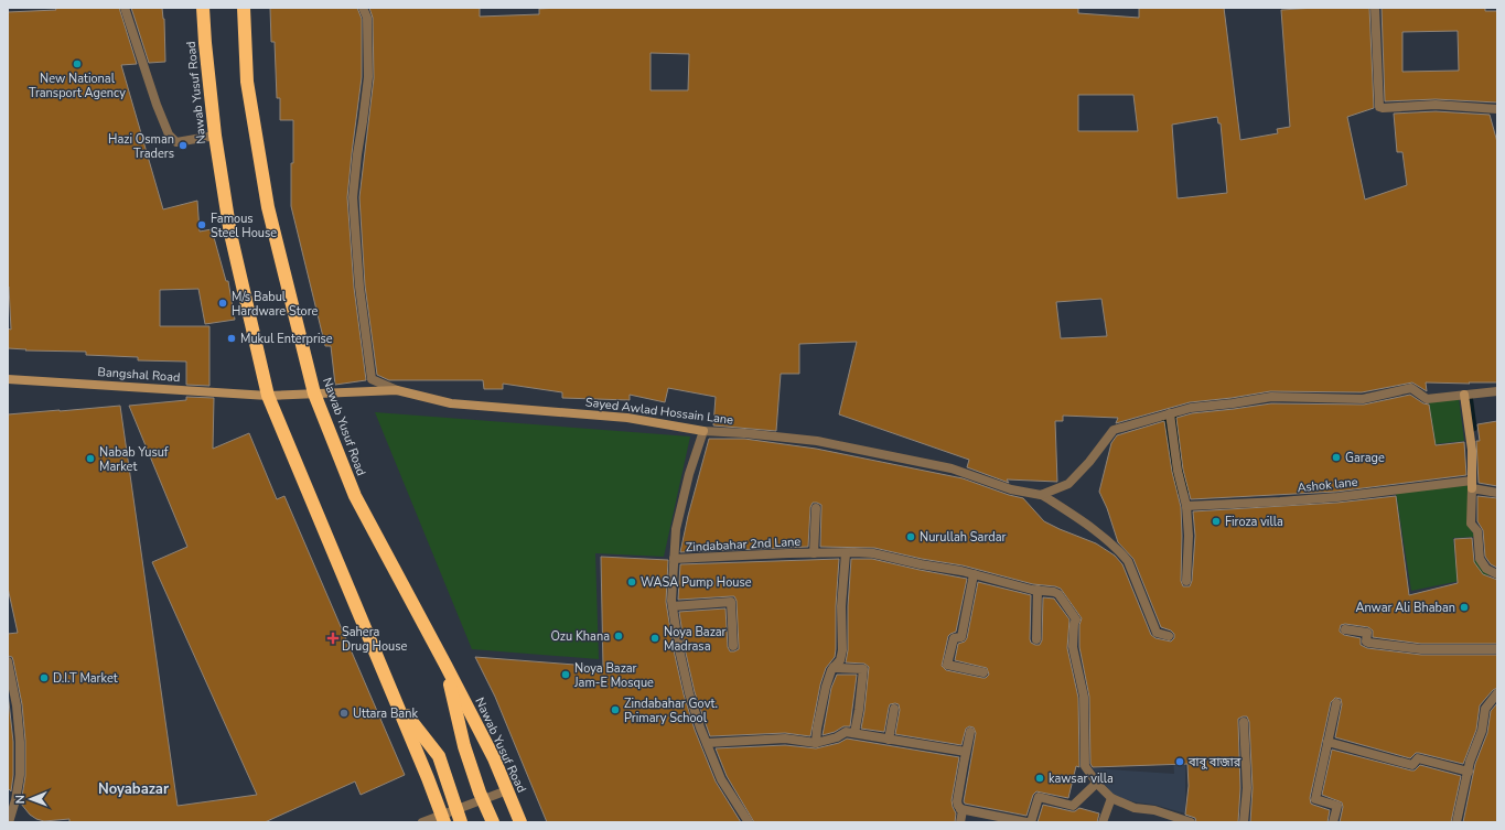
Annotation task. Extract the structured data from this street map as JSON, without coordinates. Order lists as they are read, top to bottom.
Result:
{
  "streets": {
    "highway": ["Nawab Yusuf Road"],
    "street": [
      "Bangshal Road",
      "Sayed Awlad Hossain Lane",
      "Ashok lane",
      "Zindabahar 2nd Lane"
    ]
  },
  "crossings": [
    ["Nawab Yusuf Road", "Bangshal Road"],
    ["Nawab Yusuf Road", "Sayed Awlad Hossain Lane"],
    ["Bangshal Road", "Sayed Awlad Hossain Lane"],
    ["Sayed Awlad Hossain Lane", "Zindabahar 2nd Lane"]
  ],
  "districts": ["Noyabazar"],
  "places": {
    "other": [
      "New National Transport Agency",
      "Hazi Osman Traders",
      "Famous Steel House",
      "M/s Babul Hardware Store",
      "Mukul Enterprise",
      "Garage",
      "Nabab Yusuf Market",
      "Firoza villa",
      "Nurullah Sardar",
      "WASA Pump House",
      "Anwar Ali Bhaban",
      "Ozu Khana",
      "Noya Bazar Madrasa",
      "Noya Bazar Jam-E Mosque",
      "D.I.T Market",
      "Zindabahar Govt. Primary School",
      "Uttara Bank",
      "বাবু বাজার",
      "kawsar villa"
    ],
    "health": ["Sahera Drug House"]
  },
  "north": "left"
}
